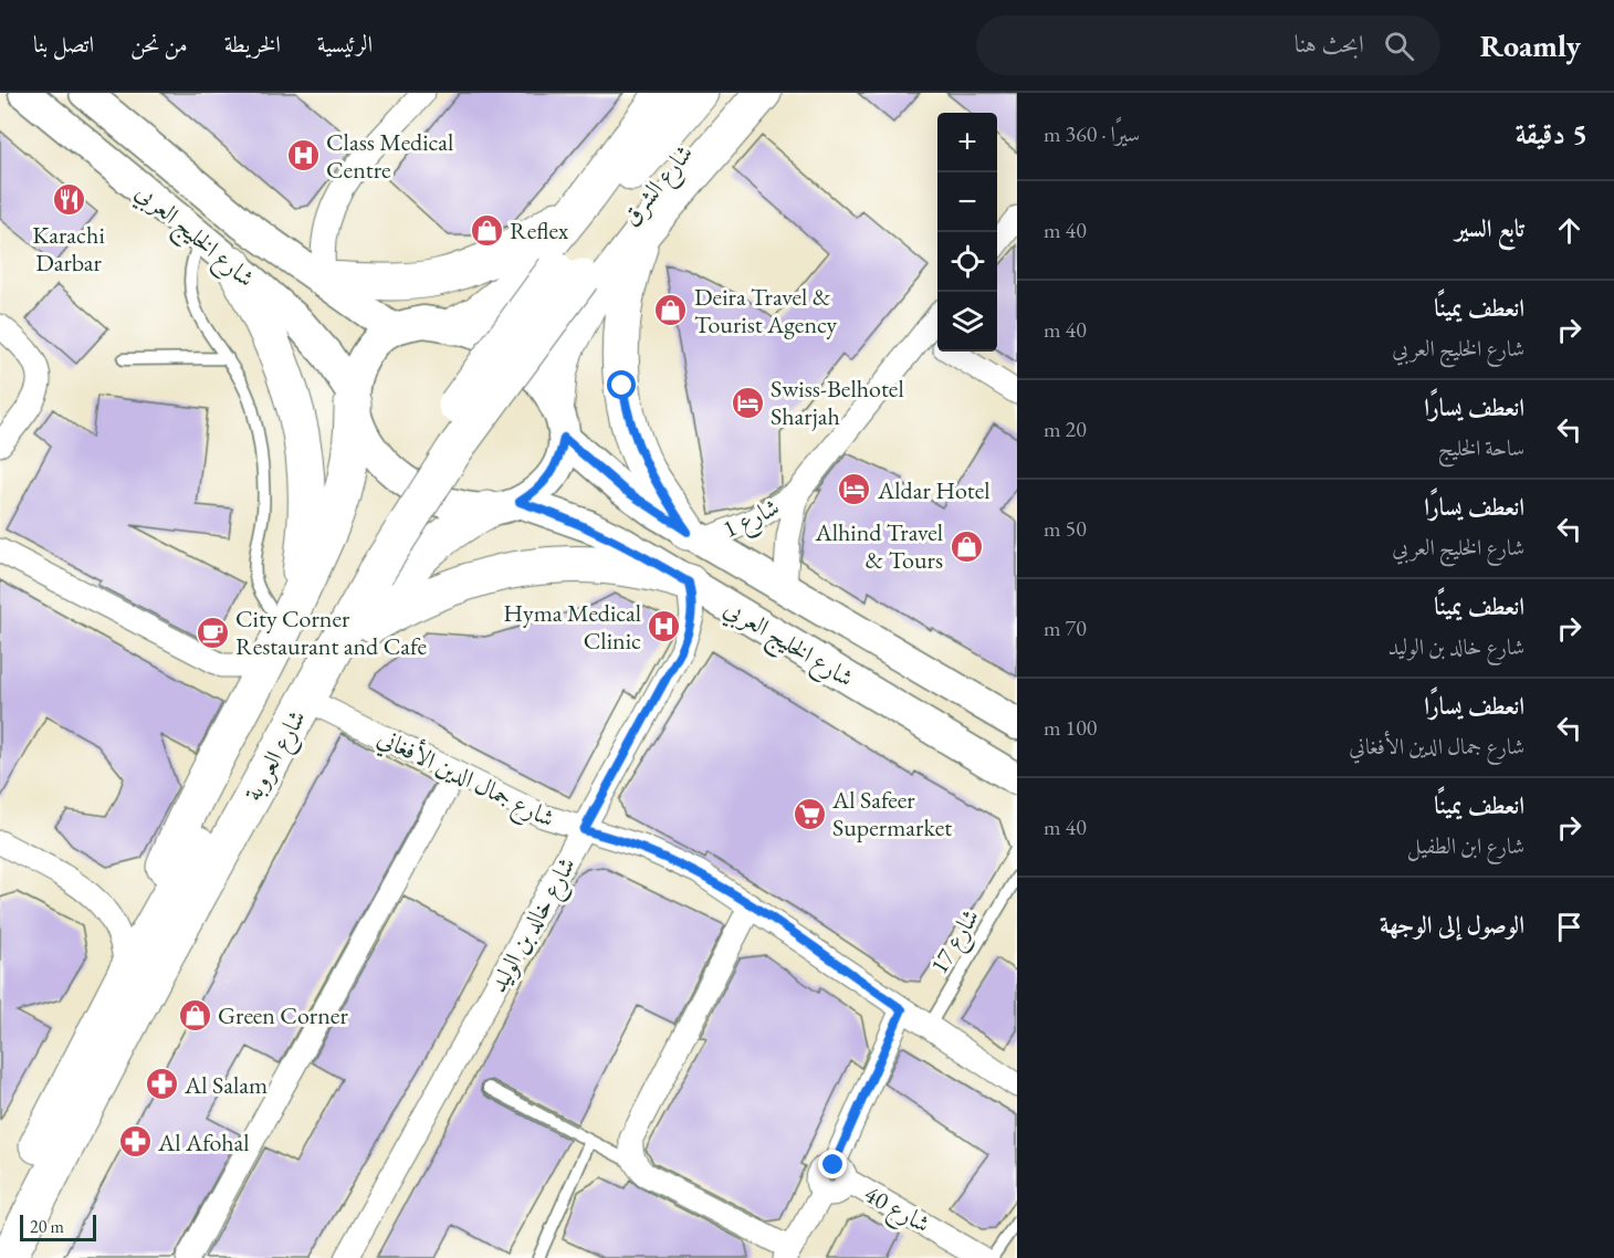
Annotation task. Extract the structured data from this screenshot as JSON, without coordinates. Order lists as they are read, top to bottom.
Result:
{
  "streets": {
    "main road": ["شارع الشرق", "شارع الخليج العربي", "شارع العروبة"],
    "street": [
      "شارع 1",
      "شارع جمال الدين الأفغاني",
      "شارع خالد بن الوليد",
      "شارع 40"
    ],
    "lane": ["شارع 17"]
  },
  "crossings": [
    ["شارع الشرق", "شارع العروبة"],
    ["شارع الخليج العربي", "شارع 1"],
    ["شارع الخليج العربي", "شارع خالد بن الوليد"],
    ["شارع جمال الدين الأفغاني", "شارع خالد بن الوليد"],
    ["شارع جمال الدين الأفغاني", "شارع 17"]
  ],
  "places": {
    "hospital": ["Class Medical Centre", "Hyma Medical Clinic"],
    "restaurant": ["Karachi Darbar"],
    "shop": [
      "Reflex",
      "Deira Travel & Tourist Agency",
      "Alhind Travel & Tours",
      "Green Corner"
    ],
    "hotel": ["Swiss-Belhotel Sharjah", "Aldar Hotel"],
    "cafe": ["City Corner Restaurant and Cafe"],
    "supermarket": ["Al Safeer Supermarket"],
    "pharmacy": ["Al Salam", "Al Afohal"]
  },
  "scale_bar": "20 m",
  "page": {
    "header": "Roamly",
    "search": "ابحث هنا",
    "nav": [
      "الرئيسية",
      "الخريطة",
      "من نحن",
      "اتصل بنا"
    ],
    "heading": ["5 دقيقة", "سيرًا · 360 m"],
    "map_buttons": ["+", "−"],
    "list": [
      ["تابع السير", "40 m"],
      ["انعطف يمينًا", "شارع الخليج العربي", "40 m"],
      ["انعطف يسارًا", "ساحة الخليج", "20 m"],
      ["انعطف يسارًا", "شارع الخليج العربي", "50 m"],
      ["انعطف يمينًا", "شارع خالد بن الوليد", "70 m"],
      ["انعطف يسارًا", "شارع جمال الدين الأفغاني", "100 m"],
      ["انعطف يمينًا", "شارع ابن الطفيل", "40 m"],
      "الوصول إلى الوجهة"
    ],
    "scale": "20 m"
  }
}
